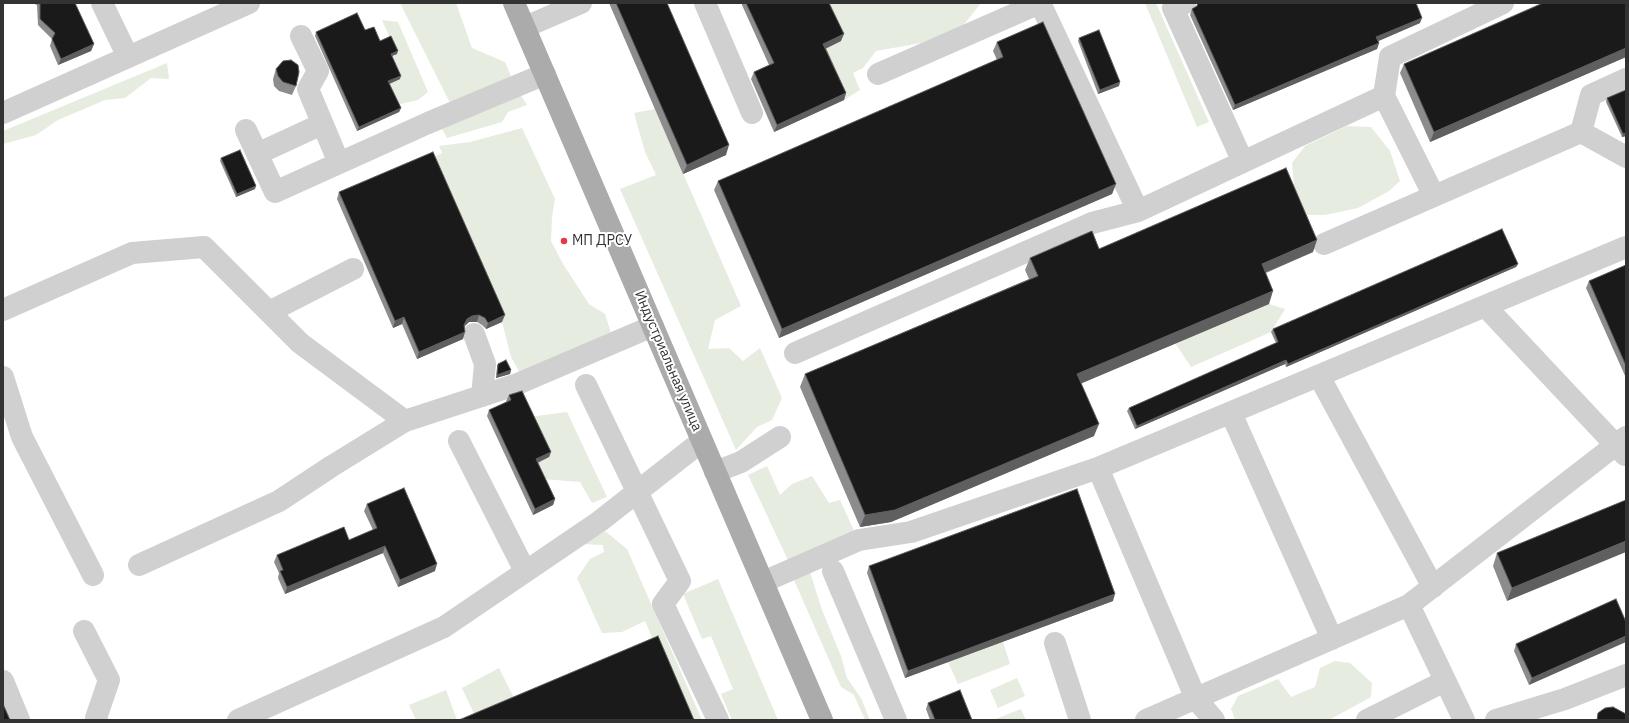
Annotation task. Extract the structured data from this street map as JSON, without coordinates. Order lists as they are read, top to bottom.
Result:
{
  "streets": {
    "main road": ["Индустриальная улица"]
  },
  "places": ["МП ДРСУ"]
}
